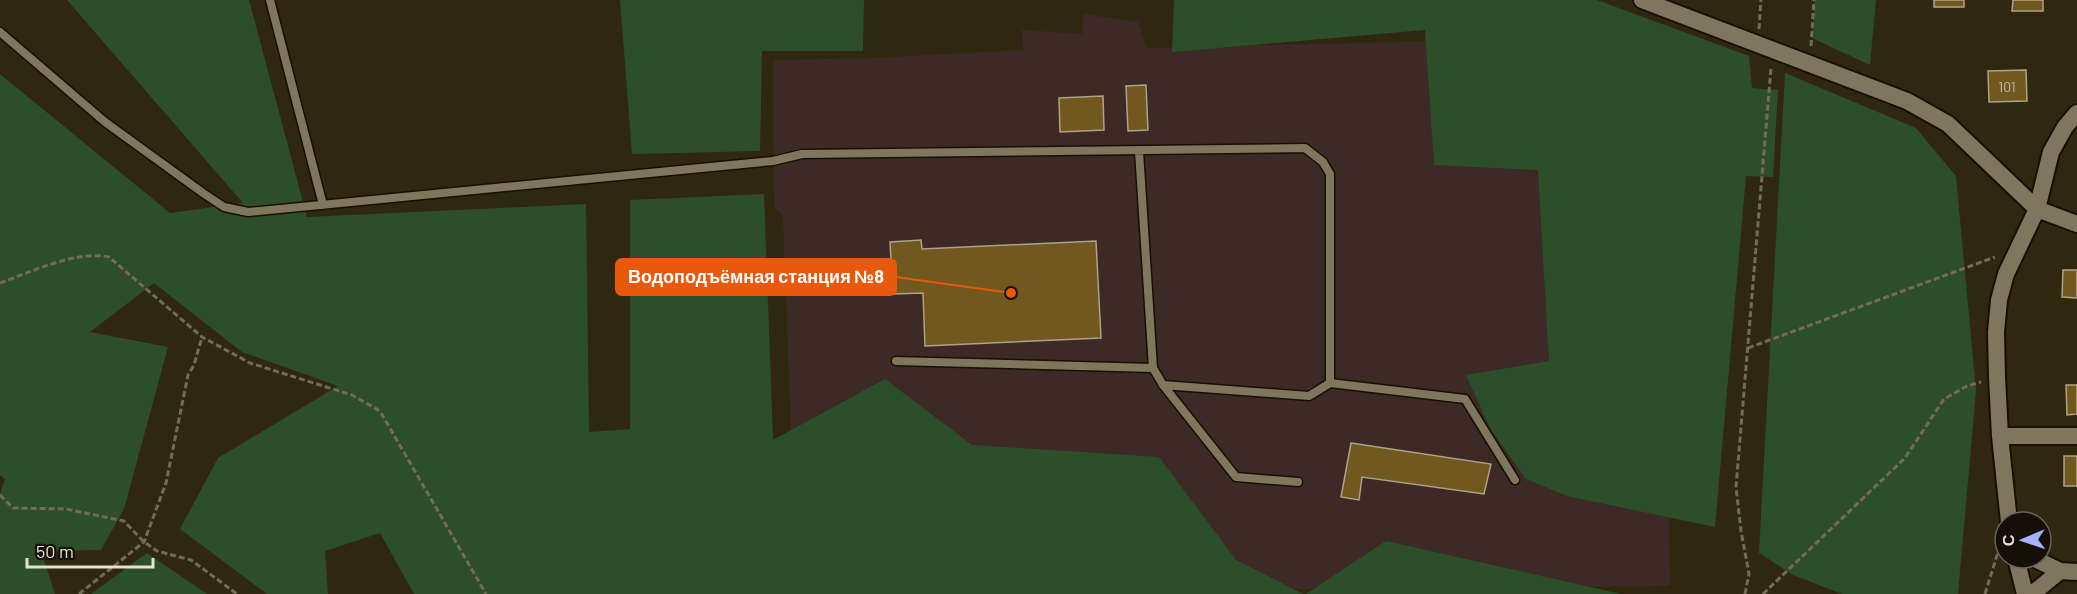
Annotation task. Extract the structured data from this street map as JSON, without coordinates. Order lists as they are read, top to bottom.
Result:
{
  "places": ["Водоподъёмная станция №8"],
  "house_numbers": ["101"],
  "scale_bar": "50 m",
  "north": "left"
}
